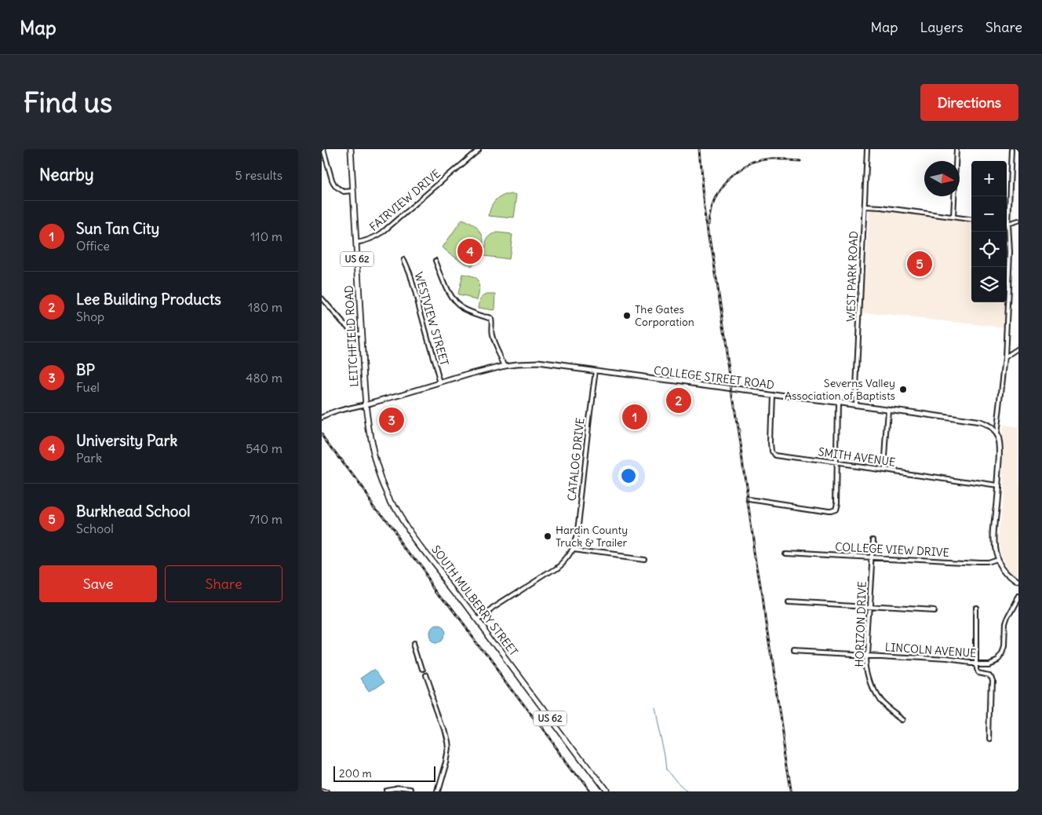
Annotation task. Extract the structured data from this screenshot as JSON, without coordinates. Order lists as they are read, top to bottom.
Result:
{
  "streets": {
    "main road": ["US 62", "LEITCHFIELD ROAD", "SOUTH MULBERRY STREET"],
    "street": [
      "FAIRVIEW DRIVE",
      "WEST PARK ROAD",
      "WESTVIEW STREET",
      "COLLEGE STREET ROAD",
      "SMITH AVENUE",
      "CATALOG DRIVE",
      "COLLEGE VIEW DRIVE",
      "HORIZON DRIVE",
      "LINCOLN AVENUE"
    ]
  },
  "crossings": [
    ["FAIRVIEW DRIVE", "LEITCHFIELD ROAD"],
    ["WEST PARK ROAD", "COLLEGE STREET ROAD"],
    ["WESTVIEW STREET", "COLLEGE STREET ROAD"],
    ["LEITCHFIELD ROAD", "COLLEGE STREET ROAD"],
    ["LEITCHFIELD ROAD", "SOUTH MULBERRY STREET"],
    ["COLLEGE STREET ROAD", "SMITH AVENUE"],
    ["COLLEGE STREET ROAD", "CATALOG DRIVE"],
    ["COLLEGE STREET ROAD", "SOUTH MULBERRY STREET"],
    ["CATALOG DRIVE", "SOUTH MULBERRY STREET"],
    ["COLLEGE VIEW DRIVE", "HORIZON DRIVE"],
    ["HORIZON DRIVE", "LINCOLN AVENUE"]
  ],
  "places": ["The Gates Corporation", "Severns Valley Association of Baptists", "Hardin County Truck & Trailer"],
  "scale_bar": "200 m",
  "north": "right",
  "page": {
    "header": "Map",
    "nav": ["Map", "Layers", "Share"],
    "buttons": [
      "Directions",
      ["Save", "Share"]
    ],
    "title": "Find us",
    "heading": ["Nearby", "5 results"],
    "map_buttons": ["+", "−"],
    "list": [
      {
        "mark": "1",
        "name": "Sun Tan City",
        "note": "Office",
        "value": "110 m"
      },
      {
        "mark": "2",
        "name": "Lee Building Products",
        "note": "Shop",
        "value": "180 m"
      },
      {
        "mark": "3",
        "name": "BP",
        "note": "Fuel",
        "value": "480 m"
      },
      {
        "mark": "4",
        "name": "University Park",
        "note": "Park",
        "value": "540 m"
      },
      {
        "mark": "5",
        "name": "Burkhead School",
        "note": "School",
        "value": "710 m"
      }
    ],
    "pins": [
      "4",
      "5",
      "2",
      "1",
      "3"
    ],
    "scale": "200 m"
  }
}
